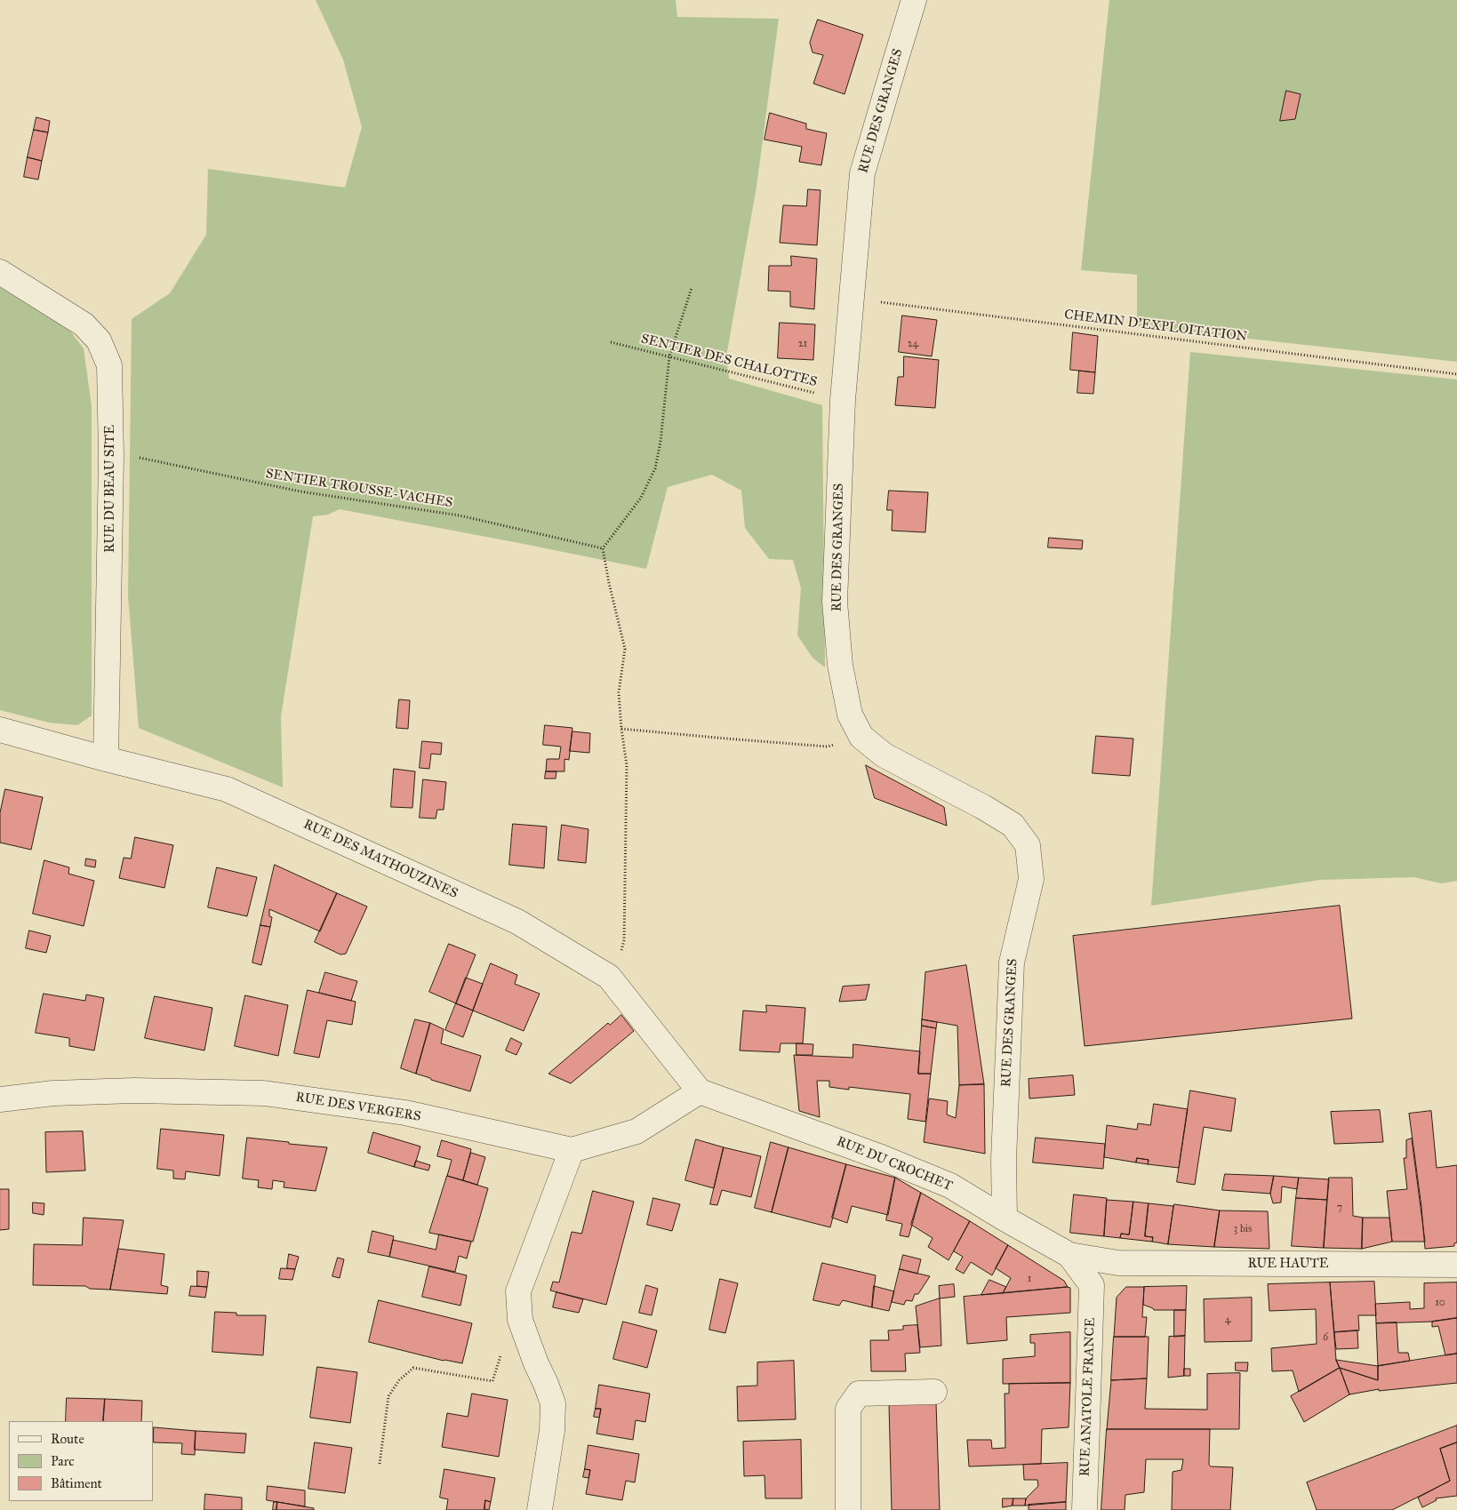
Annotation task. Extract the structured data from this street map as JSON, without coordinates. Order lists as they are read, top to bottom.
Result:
{
  "streets": {
    "street": [
      "RUE DES GRANGES",
      "RUE DU BEAU SITE",
      "RUE DES MATHOUZINES",
      "RUE DES VERGERS",
      "RUE DU CROCHET",
      "RUE HAUTE",
      "RUE ANATOLE FRANCE"
    ],
    "path": ["CHEMIN D'EXPLOITATION", "SENTIER DES CHALOTTES", "SENTIER TROUSSE-VACHES"]
  },
  "crossings": [
    ["RUE DES GRANGES", "CHEMIN D'EXPLOITATION"],
    ["RUE DES GRANGES", "SENTIER DES CHALOTTES"],
    ["RUE DES GRANGES", "RUE DU CROCHET"],
    ["RUE DU BEAU SITE", "SENTIER TROUSSE-VACHES"],
    ["RUE DU BEAU SITE", "RUE DES MATHOUZINES"],
    ["RUE DES MATHOUZINES", "RUE DES VERGERS"],
    ["RUE DES MATHOUZINES", "RUE DU CROCHET"],
    ["RUE DES VERGERS", "RUE DU CROCHET"],
    ["RUE DU CROCHET", "RUE HAUTE"],
    ["RUE DU CROCHET", "RUE ANATOLE FRANCE"]
  ],
  "house_numbers": [
    "21",
    "24",
    "7",
    "3 bis",
    "1",
    "10",
    "4",
    "6"
  ],
  "legend": ["Route", "Parc", "Bâtiment"]
}
